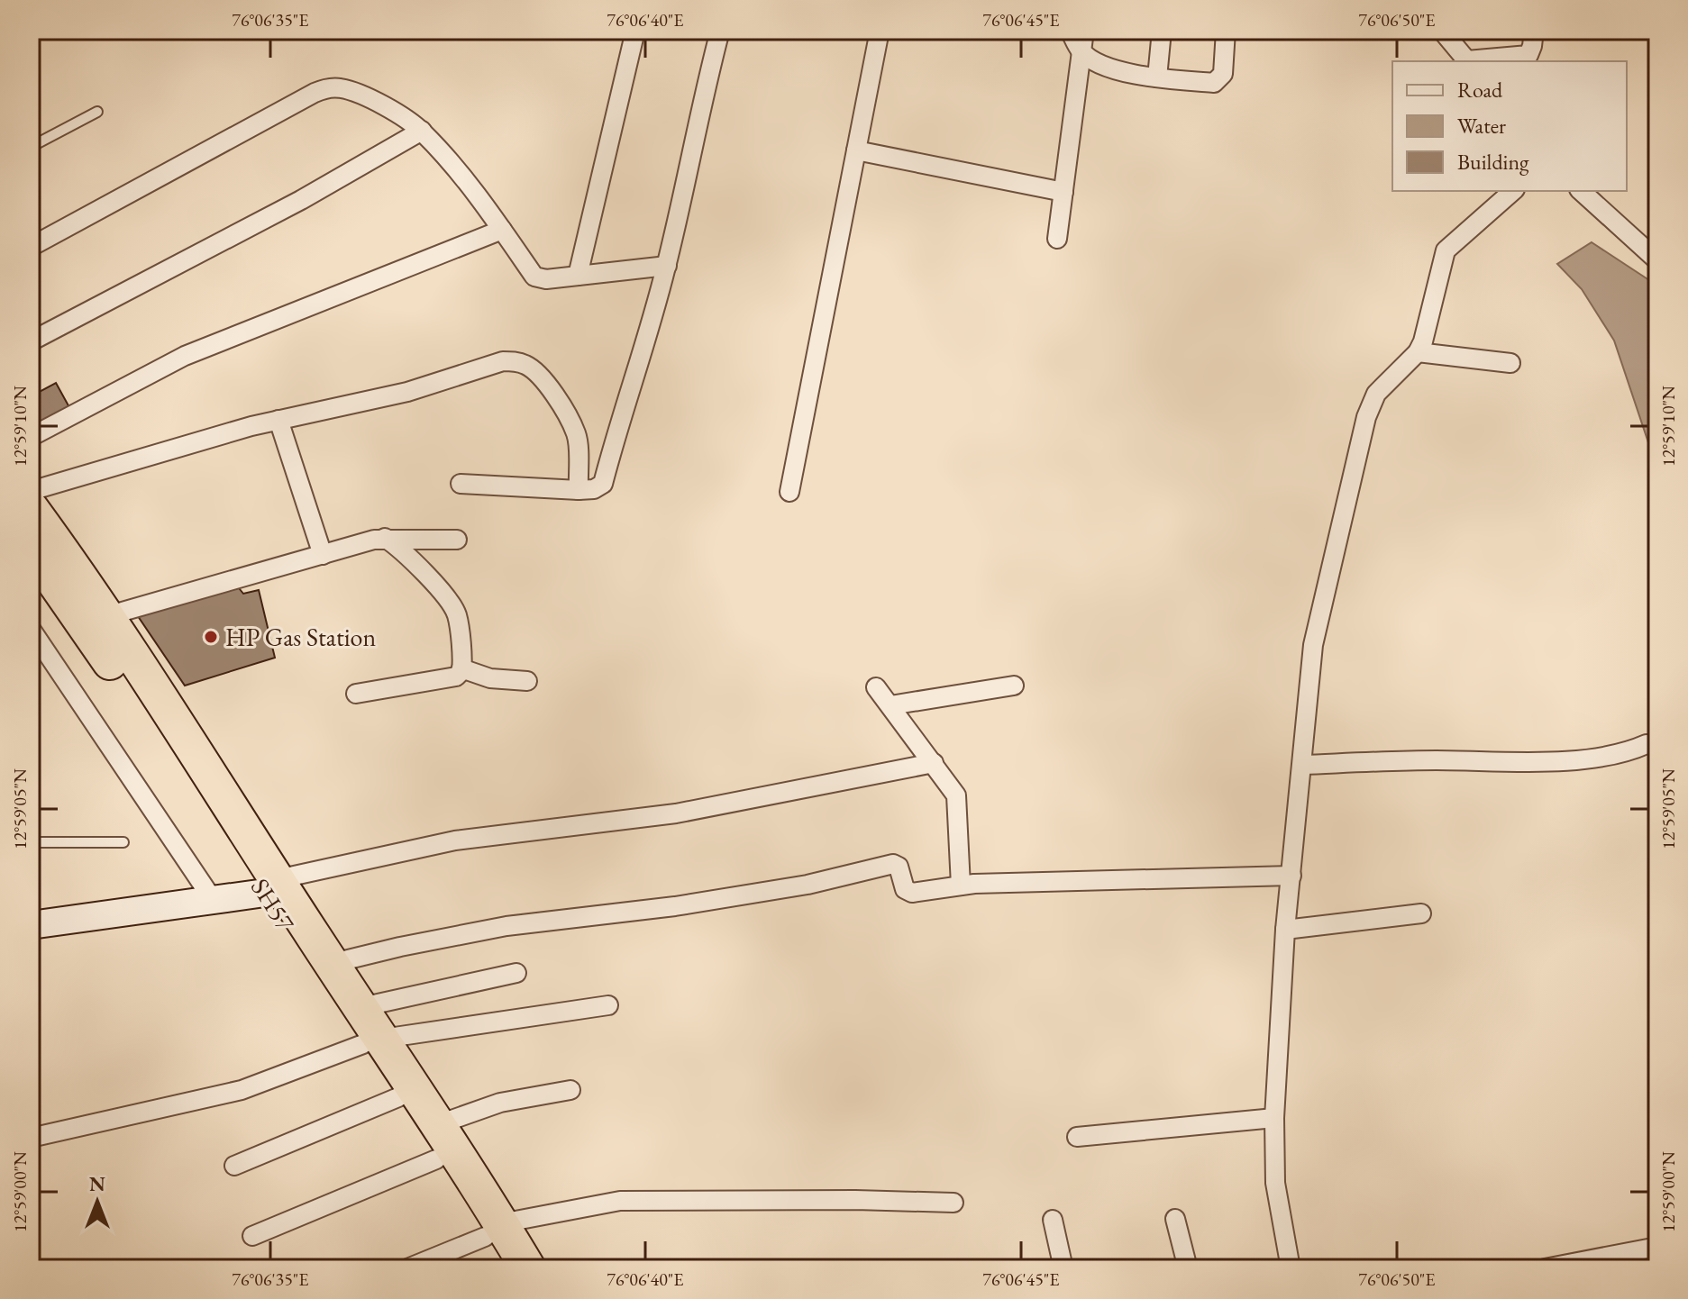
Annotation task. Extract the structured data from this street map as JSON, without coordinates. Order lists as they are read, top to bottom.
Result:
{
  "streets": {
    "highway": ["SH57"]
  },
  "places": ["HP Gas Station"],
  "legend": ["Road", "Water", "Building"],
  "north": "top",
  "coordinates": [
    "76°06'35\"E",
    "76°06'40\"E",
    "76°06'45\"E",
    "76°06'50\"E",
    "12°59'10\"N",
    "12°59'05\"N",
    "12°59'00\"N"
  ]
}
